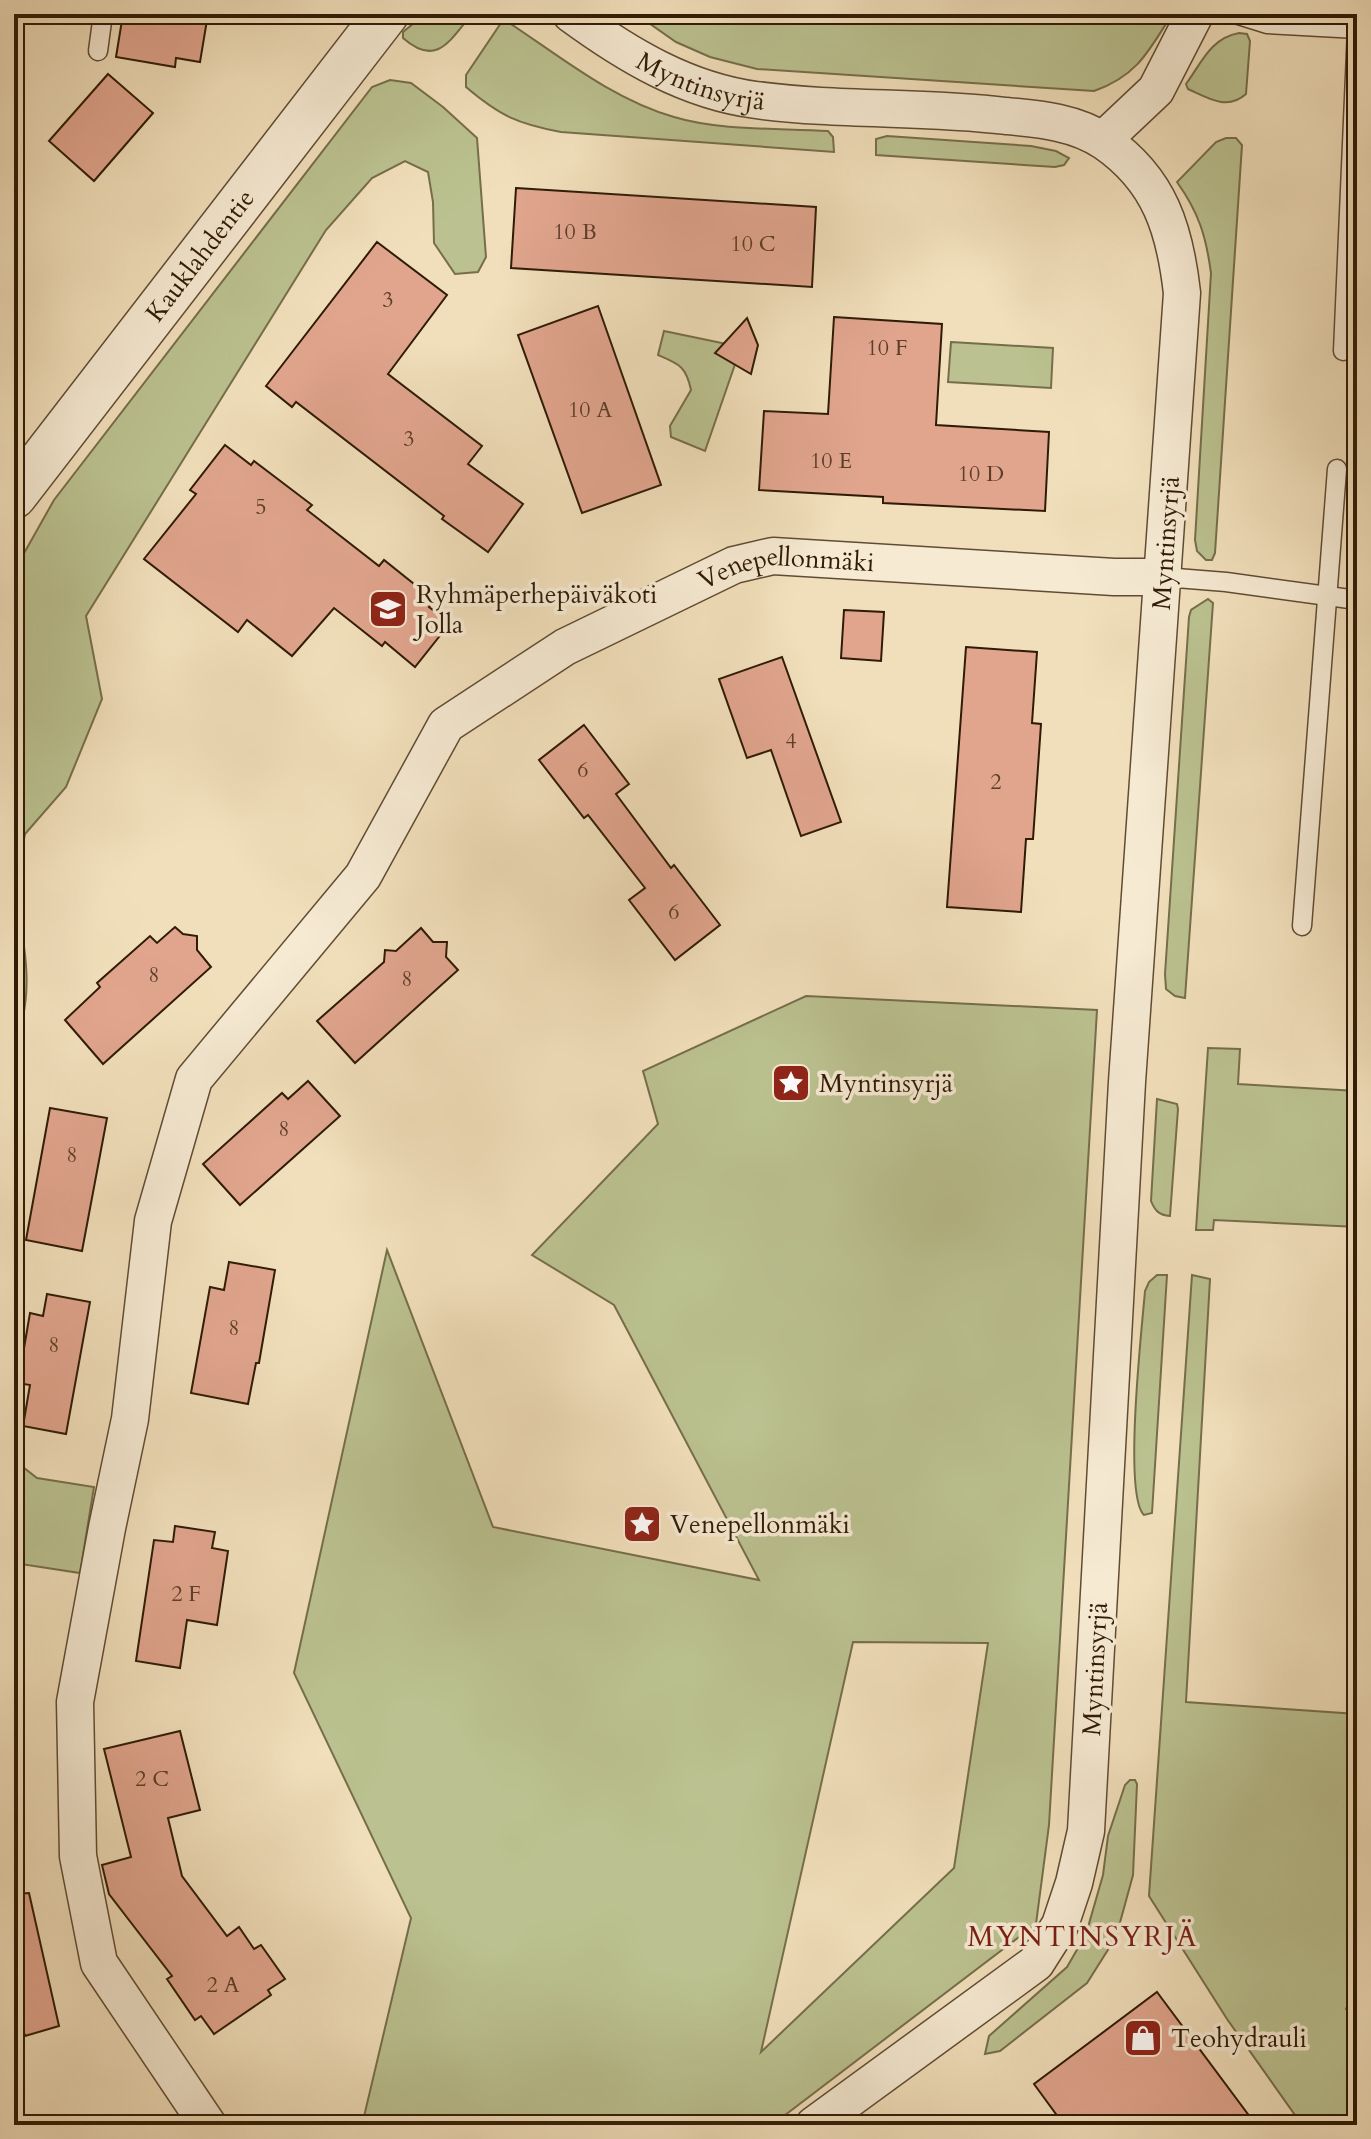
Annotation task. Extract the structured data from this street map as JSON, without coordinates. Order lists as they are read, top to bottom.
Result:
{
  "streets": {
    "street": ["Myntinsyrjä", "Kauklahdentie", "Venepellonmäki"]
  },
  "crossings": [
    ["Myntinsyrjä", "Venepellonmäki"]
  ],
  "districts": ["MYNTINSYRJÄ"],
  "places": {
    "school or university": ["Ryhmäperhepäiväkoti Jolla"],
    "place": ["Myntinsyrjä", "Venepellonmäki"],
    "shop": ["Teohydrauli"]
  },
  "house_numbers": [
    "10 B",
    "10 C",
    "3",
    "10 F",
    "10 A",
    "3",
    "10 E",
    "10 D",
    "5",
    "4",
    "6",
    "2",
    "6",
    "8",
    "8",
    "8",
    "8",
    "8",
    "8",
    "2 F",
    "2 C",
    "2 A"
  ]
}
